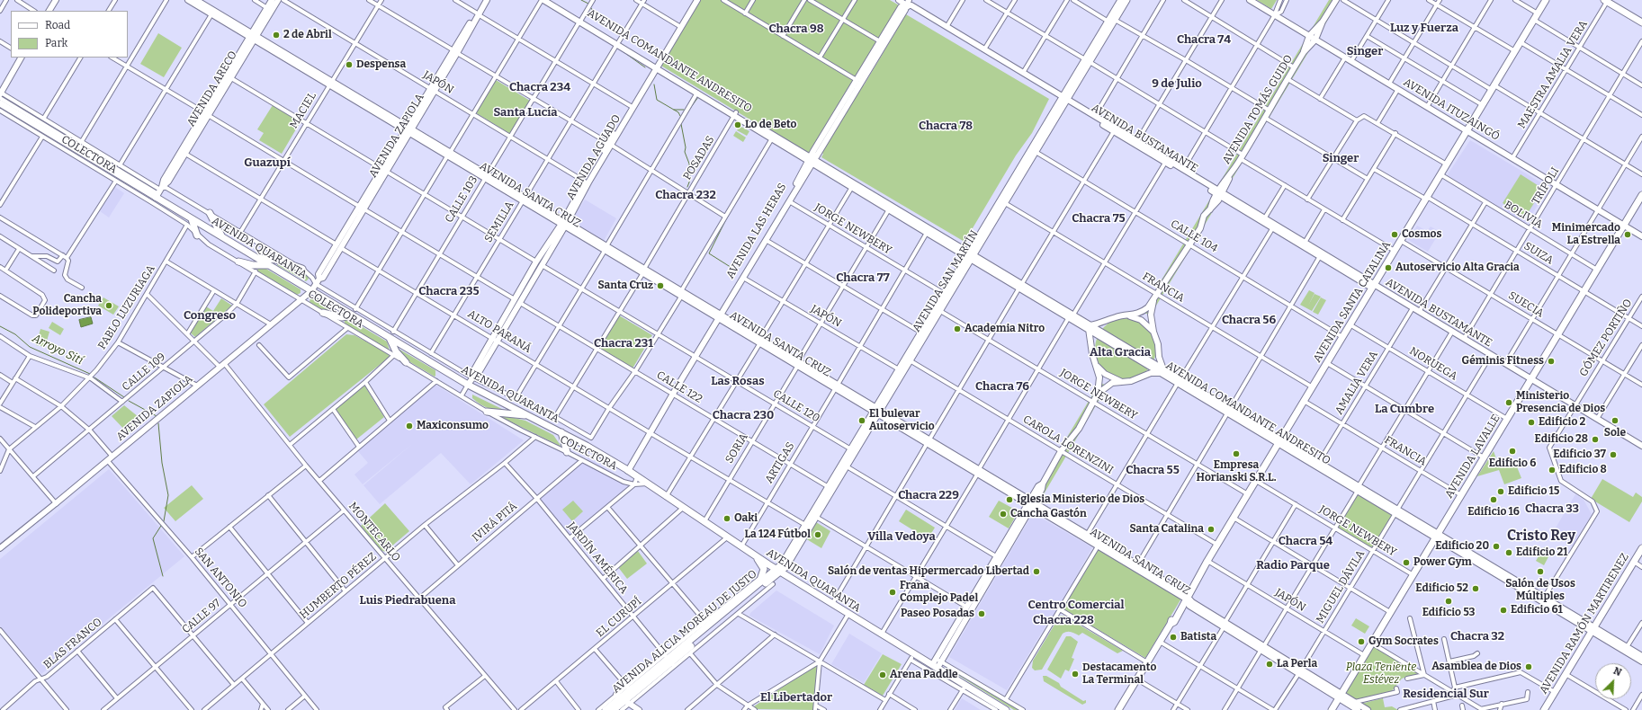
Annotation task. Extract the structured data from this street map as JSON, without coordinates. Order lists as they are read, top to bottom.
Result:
{
  "streets": {
    "main road": [
      "AVENIDA COMANDANTE ANDRESITO",
      "AVENIDA ARECO",
      "AVENIDA TOMÁS GUIDO",
      "AVENIDA ITUZAINGÓ",
      "AVENIDA ZAPIOLA",
      "AVENIDA BUSTAMANTE",
      "AVENIDA AGUADO",
      "AVENIDA SANTA CRUZ",
      "AVENIDA LAS HERAS",
      "AVENIDA QUARANTA",
      "AVENIDA SAN MARTÍN",
      "AVENIDA SANTA CATALINA",
      "AVENIDA LAVALLE",
      "AVENIDA RAMÓN MARTIRENEZ",
      "AVENIDA ALICIA MOREAU DE JUSTO"
    ],
    "street": [
      "MAESTRA AMALIA VERA",
      "JAPÓN",
      "MACIEL",
      "COLECTORA",
      "POSADAS",
      "TRÍPOLI",
      "CALLE 103",
      "BOLIVIA",
      "SEMILLA",
      "JORGE NEWBERY",
      "CALLE 104",
      "SUIZA",
      "FRANCIA",
      "SUECIA",
      "PABLO LUZURIAGA",
      "ALTO PARANÁ",
      "GÓMEZ PORTIÑO",
      "NORUEGA",
      "CALLE 109",
      "AMALIA VERA",
      "CALLE 122",
      "CALLE 120",
      "CAROLA LORENZINI",
      "SORIA",
      "ARTIGAS",
      "IVIRÁ PITÁ",
      "MONTECARLO",
      "JARDÍN AMÉRICA",
      "SAN ANTONIO",
      "HUMBERTO PÉREZ",
      "MIGUEL DÁVILA",
      "CALLE 97",
      "EL CURUPÍ",
      "BLAS FRANCO"
    ]
  },
  "crossings": [
    ["AVENIDA COMANDANTE ANDRESITO", "AVENIDA TOMÁS GUIDO"],
    ["AVENIDA COMANDANTE ANDRESITO", "AVENIDA AGUADO"],
    ["AVENIDA COMANDANTE ANDRESITO", "POSADAS"],
    ["AVENIDA COMANDANTE ANDRESITO", "CALLE 103"],
    ["AVENIDA COMANDANTE ANDRESITO", "SEMILLA"],
    ["AVENIDA COMANDANTE ANDRESITO", "AVENIDA LAS HERAS"],
    ["AVENIDA COMANDANTE ANDRESITO", "AVENIDA SAN MARTÍN"],
    ["AVENIDA COMANDANTE ANDRESITO", "AVENIDA SANTA CATALINA"],
    ["AVENIDA COMANDANTE ANDRESITO", "GÓMEZ PORTIÑO"],
    ["AVENIDA COMANDANTE ANDRESITO", "AMALIA VERA"],
    ["AVENIDA COMANDANTE ANDRESITO", "SORIA"],
    ["AVENIDA COMANDANTE ANDRESITO", "AVENIDA LAVALLE"],
    ["AVENIDA COMANDANTE ANDRESITO", "ARTIGAS"],
    ["AVENIDA COMANDANTE ANDRESITO", "MIGUEL DÁVILA"],
    ["AVENIDA COMANDANTE ANDRESITO", "AVENIDA RAMÓN MARTIRENEZ"],
    ["MAESTRA AMALIA VERA", "AVENIDA ITUZAINGÓ"],
    ["JAPÓN", "MACIEL"],
    ["JAPÓN", "AVENIDA ZAPIOLA"],
    ["JAPÓN", "AVENIDA AGUADO"],
    ["JAPÓN", "CALLE 103"],
    ["JAPÓN", "SEMILLA"],
    ["JAPÓN", "AVENIDA LAS HERAS"],
    ["JAPÓN", "AVENIDA SAN MARTÍN"],
    ["JAPÓN", "AVENIDA SANTA CATALINA"],
    ["JAPÓN", "SORIA"],
    ["JAPÓN", "AVENIDA LAVALLE"],
    ["JAPÓN", "ARTIGAS"],
    ["JAPÓN", "MIGUEL DÁVILA"],
    ["AVENIDA ARECO", "COLECTORA"],
    ["AVENIDA ARECO", "AVENIDA SANTA CRUZ"],
    ["AVENIDA ARECO", "AVENIDA QUARANTA"],
    ["AVENIDA ARECO", "ALTO PARANÁ"],
    ["AVENIDA TOMÁS GUIDO", "AVENIDA ITUZAINGÓ"],
    ["AVENIDA TOMÁS GUIDO", "AVENIDA BUSTAMANTE"],
    ["AVENIDA TOMÁS GUIDO", "CALLE 104"],
    ["AVENIDA TOMÁS GUIDO", "FRANCIA"],
    ["AVENIDA ITUZAINGÓ", "TRÍPOLI"],
    ["AVENIDA ITUZAINGÓ", "AVENIDA SANTA CATALINA"],
    ["AVENIDA ITUZAINGÓ", "AVENIDA LAVALLE"],
    ["MACIEL", "COLECTORA"],
    ["MACIEL", "AVENIDA SANTA CRUZ"],
    ["MACIEL", "ALTO PARANÁ"],
    ["AVENIDA ZAPIOLA", "COLECTORA"],
    ["AVENIDA ZAPIOLA", "AVENIDA SANTA CRUZ"],
    ["AVENIDA ZAPIOLA", "AVENIDA QUARANTA"],
    ["AVENIDA ZAPIOLA", "ALTO PARANÁ"],
    ["AVENIDA ZAPIOLA", "MONTECARLO"],
    ["AVENIDA ZAPIOLA", "SAN ANTONIO"],
    ["AVENIDA BUSTAMANTE", "TRÍPOLI"],
    ["AVENIDA BUSTAMANTE", "AVENIDA LAS HERAS"],
    ["AVENIDA BUSTAMANTE", "AVENIDA SAN MARTÍN"],
    ["AVENIDA BUSTAMANTE", "AVENIDA SANTA CATALINA"],
    ["AVENIDA BUSTAMANTE", "GÓMEZ PORTIÑO"],
    ["AVENIDA BUSTAMANTE", "AMALIA VERA"],
    ["AVENIDA BUSTAMANTE", "AVENIDA LAVALLE"],
    ["AVENIDA BUSTAMANTE", "MIGUEL DÁVILA"],
    ["COLECTORA", "AVENIDA AGUADO"],
    ["COLECTORA", "POSADAS"],
    ["COLECTORA", "CALLE 103"],
    ["COLECTORA", "SEMILLA"],
    ["COLECTORA", "AVENIDA QUARANTA"],
    ["COLECTORA", "PABLO LUZURIAGA"],
    ["COLECTORA", "ALTO PARANÁ"],
    ["COLECTORA", "CALLE 109"],
    ["COLECTORA", "IVIRÁ PITÁ"],
    ["COLECTORA", "HUMBERTO PÉREZ"],
    ["AVENIDA AGUADO", "AVENIDA SANTA CRUZ"],
    ["AVENIDA AGUADO", "AVENIDA QUARANTA"],
    ["AVENIDA AGUADO", "ALTO PARANÁ"],
    ["AVENIDA AGUADO", "CALLE 122"],
    ["AVENIDA AGUADO", "CALLE 120"],
    ["POSADAS", "AVENIDA SANTA CRUZ"],
    ["POSADAS", "ALTO PARANÁ"],
    ["POSADAS", "CALLE 122"],
    ["POSADAS", "CALLE 120"],
    ["TRÍPOLI", "BOLIVIA"],
    ["TRÍPOLI", "SUIZA"],
    ["TRÍPOLI", "SUECIA"],
    ["AVENIDA SANTA CRUZ", "CALLE 103"],
    ["AVENIDA SANTA CRUZ", "SEMILLA"],
    ["AVENIDA SANTA CRUZ", "AVENIDA LAS HERAS"],
    ["AVENIDA SANTA CRUZ", "AVENIDA SAN MARTÍN"],
    ["AVENIDA SANTA CRUZ", "AVENIDA SANTA CATALINA"],
    ["AVENIDA SANTA CRUZ", "SORIA"],
    ["AVENIDA SANTA CRUZ", "AVENIDA LAVALLE"],
    ["AVENIDA SANTA CRUZ", "ARTIGAS"],
    ["AVENIDA SANTA CRUZ", "MIGUEL DÁVILA"],
    ["CALLE 103", "ALTO PARANÁ"],
    ["BOLIVIA", "AVENIDA SANTA CATALINA"],
    ["BOLIVIA", "AVENIDA LAVALLE"],
    ["SEMILLA", "ALTO PARANÁ"],
    ["JORGE NEWBERY", "AVENIDA LAS HERAS"],
    ["JORGE NEWBERY", "AVENIDA SAN MARTÍN"],
    ["JORGE NEWBERY", "AVENIDA SANTA CATALINA"],
    ["JORGE NEWBERY", "SORIA"],
    ["JORGE NEWBERY", "AVENIDA LAVALLE"],
    ["JORGE NEWBERY", "ARTIGAS"],
    ["JORGE NEWBERY", "MIGUEL DÁVILA"],
    ["AVENIDA LAS HERAS", "AVENIDA QUARANTA"],
    ["AVENIDA LAS HERAS", "ALTO PARANÁ"],
    ["AVENIDA LAS HERAS", "CALLE 122"],
    ["AVENIDA LAS HERAS", "CALLE 120"],
    ["CALLE 104", "AVENIDA SAN MARTÍN"],
    ["CALLE 104", "AVENIDA SANTA CATALINA"],
    ["AVENIDA QUARANTA", "AVENIDA SAN MARTÍN"],
    ["AVENIDA QUARANTA", "SORIA"],
    ["AVENIDA QUARANTA", "ARTIGAS"],
    ["AVENIDA QUARANTA", "EL CURUPÍ"],
    ["AVENIDA QUARANTA", "AVENIDA ALICIA MOREAU DE JUSTO"],
    ["SUIZA", "AVENIDA SANTA CATALINA"],
    ["SUIZA", "GÓMEZ PORTIÑO"],
    ["SUIZA", "AVENIDA LAVALLE"],
    ["AVENIDA SAN MARTÍN", "FRANCIA"],
    ["AVENIDA SAN MARTÍN", "ALTO PARANÁ"],
    ["AVENIDA SAN MARTÍN", "CALLE 122"],
    ["AVENIDA SAN MARTÍN", "CALLE 120"],
    ["AVENIDA SAN MARTÍN", "CAROLA LORENZINI"],
    ["AVENIDA SAN MARTÍN", "AVENIDA ALICIA MOREAU DE JUSTO"],
    ["FRANCIA", "AVENIDA SANTA CATALINA"],
    ["FRANCIA", "AMALIA VERA"],
    ["FRANCIA", "AVENIDA LAVALLE"],
    ["FRANCIA", "MIGUEL DÁVILA"],
    ["AVENIDA SANTA CATALINA", "SUECIA"],
    ["AVENIDA SANTA CATALINA", "NORUEGA"],
    ["AVENIDA SANTA CATALINA", "CAROLA LORENZINI"],
    ["SUECIA", "GÓMEZ PORTIÑO"],
    ["SUECIA", "AVENIDA LAVALLE"],
    ["PABLO LUZURIAGA", "MONTECARLO"],
    ["ALTO PARANÁ", "SORIA"],
    ["ALTO PARANÁ", "ARTIGAS"],
    ["NORUEGA", "AMALIA VERA"],
    ["NORUEGA", "AVENIDA LAVALLE"],
    ["NORUEGA", "MIGUEL DÁVILA"],
    ["CALLE 109", "MONTECARLO"],
    ["CALLE 122", "SORIA"],
    ["CALLE 122", "ARTIGAS"],
    ["CALLE 120", "SORIA"],
    ["CALLE 120", "ARTIGAS"],
    ["IVIRÁ PITÁ", "MONTECARLO"],
    ["IVIRÁ PITÁ", "JARDÍN AMÉRICA"],
    ["MONTECARLO", "HUMBERTO PÉREZ"],
    ["MONTECARLO", "CALLE 97"],
    ["JARDÍN AMÉRICA", "HUMBERTO PÉREZ"],
    ["JARDÍN AMÉRICA", "EL CURUPÍ"],
    ["JARDÍN AMÉRICA", "AVENIDA ALICIA MOREAU DE JUSTO"],
    ["SAN ANTONIO", "HUMBERTO PÉREZ"],
    ["SAN ANTONIO", "CALLE 97"],
    ["CALLE 97", "BLAS FRANCO"]
  ],
  "districts": [
    "Luz y Fuerza",
    "Chacra 98",
    "Chacra 74",
    "Singer",
    "9 de Julio",
    "Chacra 234",
    "Santa Lucía",
    "Chacra 78",
    "Singer",
    "Guazupí",
    "Chacra 232",
    "Chacra 75",
    "Chacra 77",
    "Chacra 235",
    "Congreso",
    "Chacra 56",
    "Chacra 231",
    "Alta Gracia",
    "Las Rosas",
    "Chacra 76",
    "La Cumbre",
    "Chacra 230",
    "Chacra 55",
    "Chacra 229",
    "Chacra 33",
    "Villa Vedoya",
    "Cristo Rey",
    "Chacra 54",
    "Radio Parque",
    "Luis Piedrabuena",
    "Centro Comercial",
    "Chacra 228",
    "Chacra 32",
    "Residencial Sur",
    "El Libertador"
  ],
  "water": ["Arroyo Sití"],
  "parks": ["Plaza Teniente Estévez"],
  "places": [
    "2 de Abril",
    "Despensa",
    "Lo de Beto",
    "Cosmos",
    "Minimercado La Estrella",
    "Autoservicio Alta Gracia",
    "Santa Cruz",
    "Cancha Polideportiva",
    "Academia Nitro",
    "Géminis Fitness",
    "Ministerio Presencia de Dios",
    "El bulevar Autoservicio",
    "Sole",
    "Edificio 2",
    "Maxiconsumo",
    "Edificio 28",
    "Edificio 6",
    "Empresa Horianski S.R.L.",
    "Edificio 37",
    "Edificio 8",
    "Edificio 15",
    "Iglesia Ministerio de Dios",
    "Edificio 16",
    "Cancha Gastón",
    "Oaki",
    "Santa Catalina",
    "La 124 Fútbol",
    "Edificio 20",
    "Edificio 21",
    "Power Gym",
    "Salón de ventas Hipermercado Libertad",
    "Salón de Usos Múltiples",
    "Edificio 52",
    "Frana Complejo Padel",
    "Edificio 53",
    "Edificio 61",
    "Paseo Posadas",
    "Batista",
    "Gym Socrates",
    "La Perla",
    "Asamblea de Dios",
    "Destacamento La Terminal",
    "Arena Paddle"
  ],
  "legend": ["Road", "Park"],
  "north": "top right"
}
